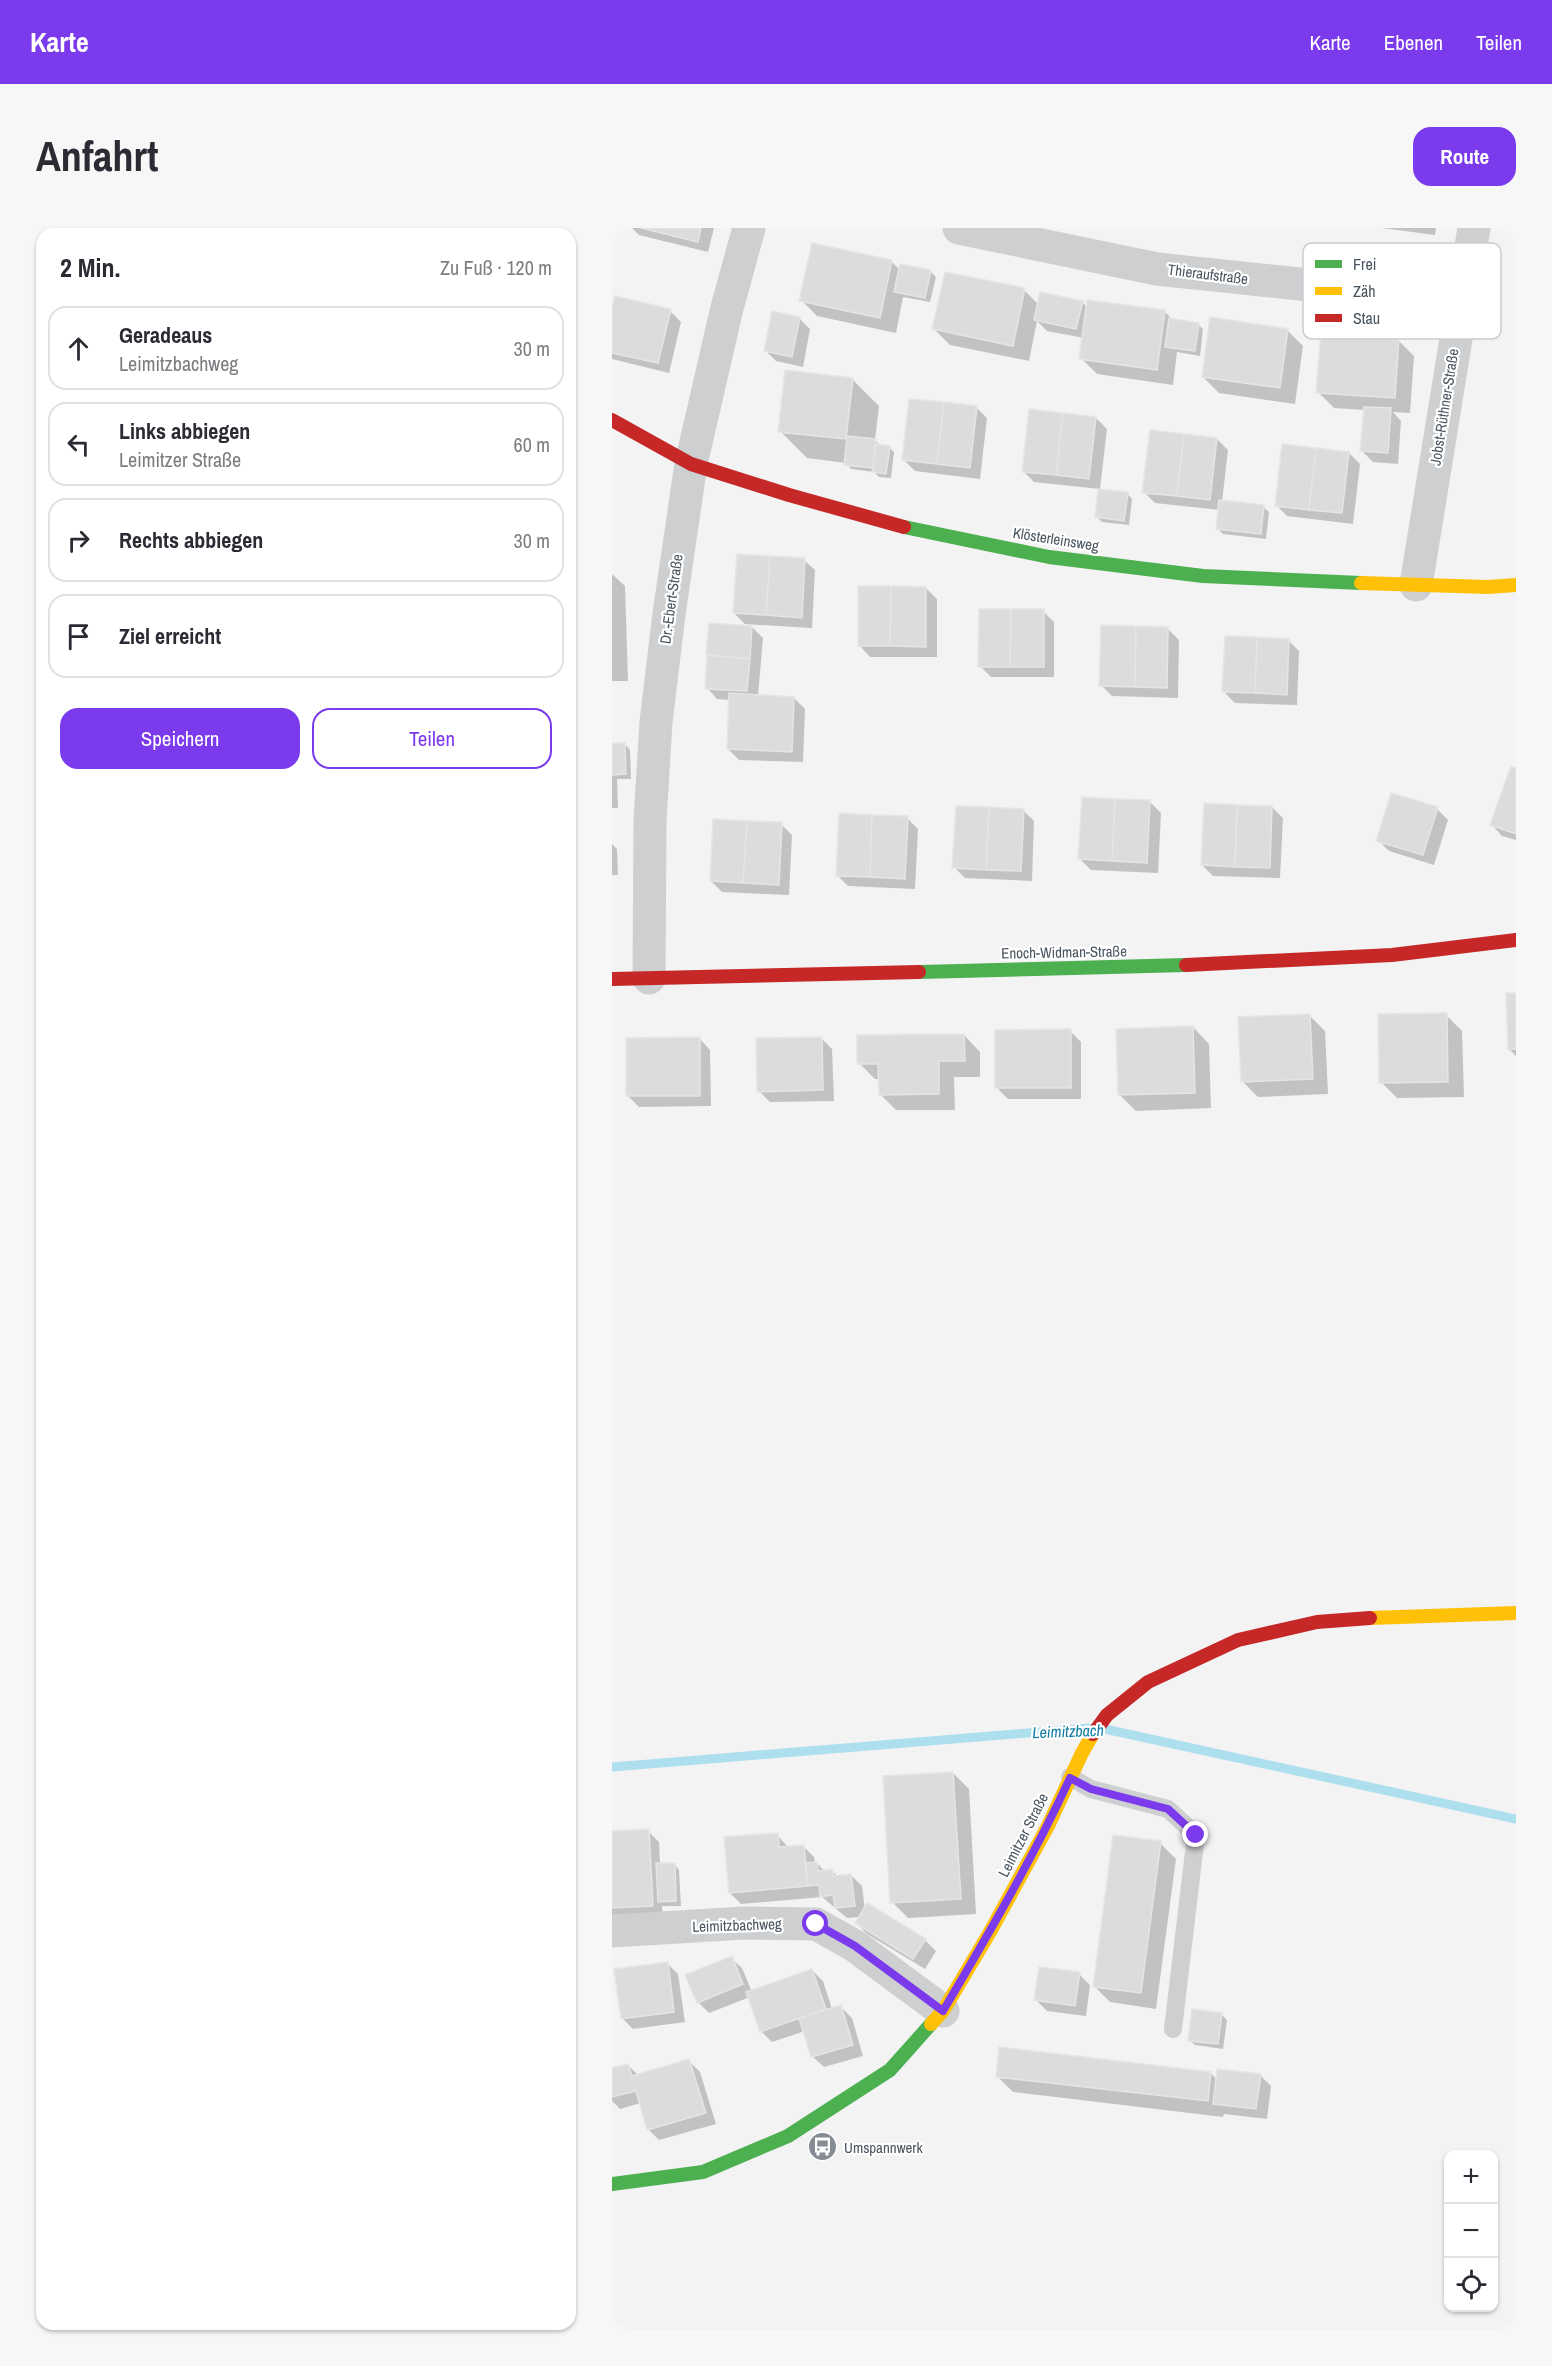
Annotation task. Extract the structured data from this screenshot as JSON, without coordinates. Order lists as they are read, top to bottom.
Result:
{
  "streets": {
    "street": [
      "Thieraufstraße",
      "Jobst-Rüthner-Straße",
      "Klösterleinsweg",
      "Dr.-Ebert-Straße",
      "Enoch-Widman-Straße",
      "Leimitzer Straße",
      "Leimitzbachweg"
    ]
  },
  "crossings": [
    ["Jobst-Rüthner-Straße", "Klösterleinsweg"],
    ["Klösterleinsweg", "Dr.-Ebert-Straße"],
    ["Dr.-Ebert-Straße", "Enoch-Widman-Straße"],
    ["Leimitzer Straße", "Leimitzbachweg"]
  ],
  "water": ["Leimitzbach"],
  "places": {
    "bus stop": ["Umspannwerk"]
  },
  "legend": ["Frei", "Zäh", "Stau"],
  "page": {
    "header": "Karte",
    "nav": ["Karte", "Ebenen", "Teilen"],
    "buttons": [
      "Route",
      ["Speichern", "Teilen"]
    ],
    "title": "Anfahrt",
    "heading": ["2 Min.", "Zu Fuß · 120 m"],
    "list": [
      ["Geradeaus", "Leimitzbachweg", "30 m"],
      ["Links abbiegen", "Leimitzer Straße", "60 m"],
      ["Rechts abbiegen", "30 m"],
      "Ziel erreicht"
    ],
    "map_buttons": ["+", "−"]
  }
}
